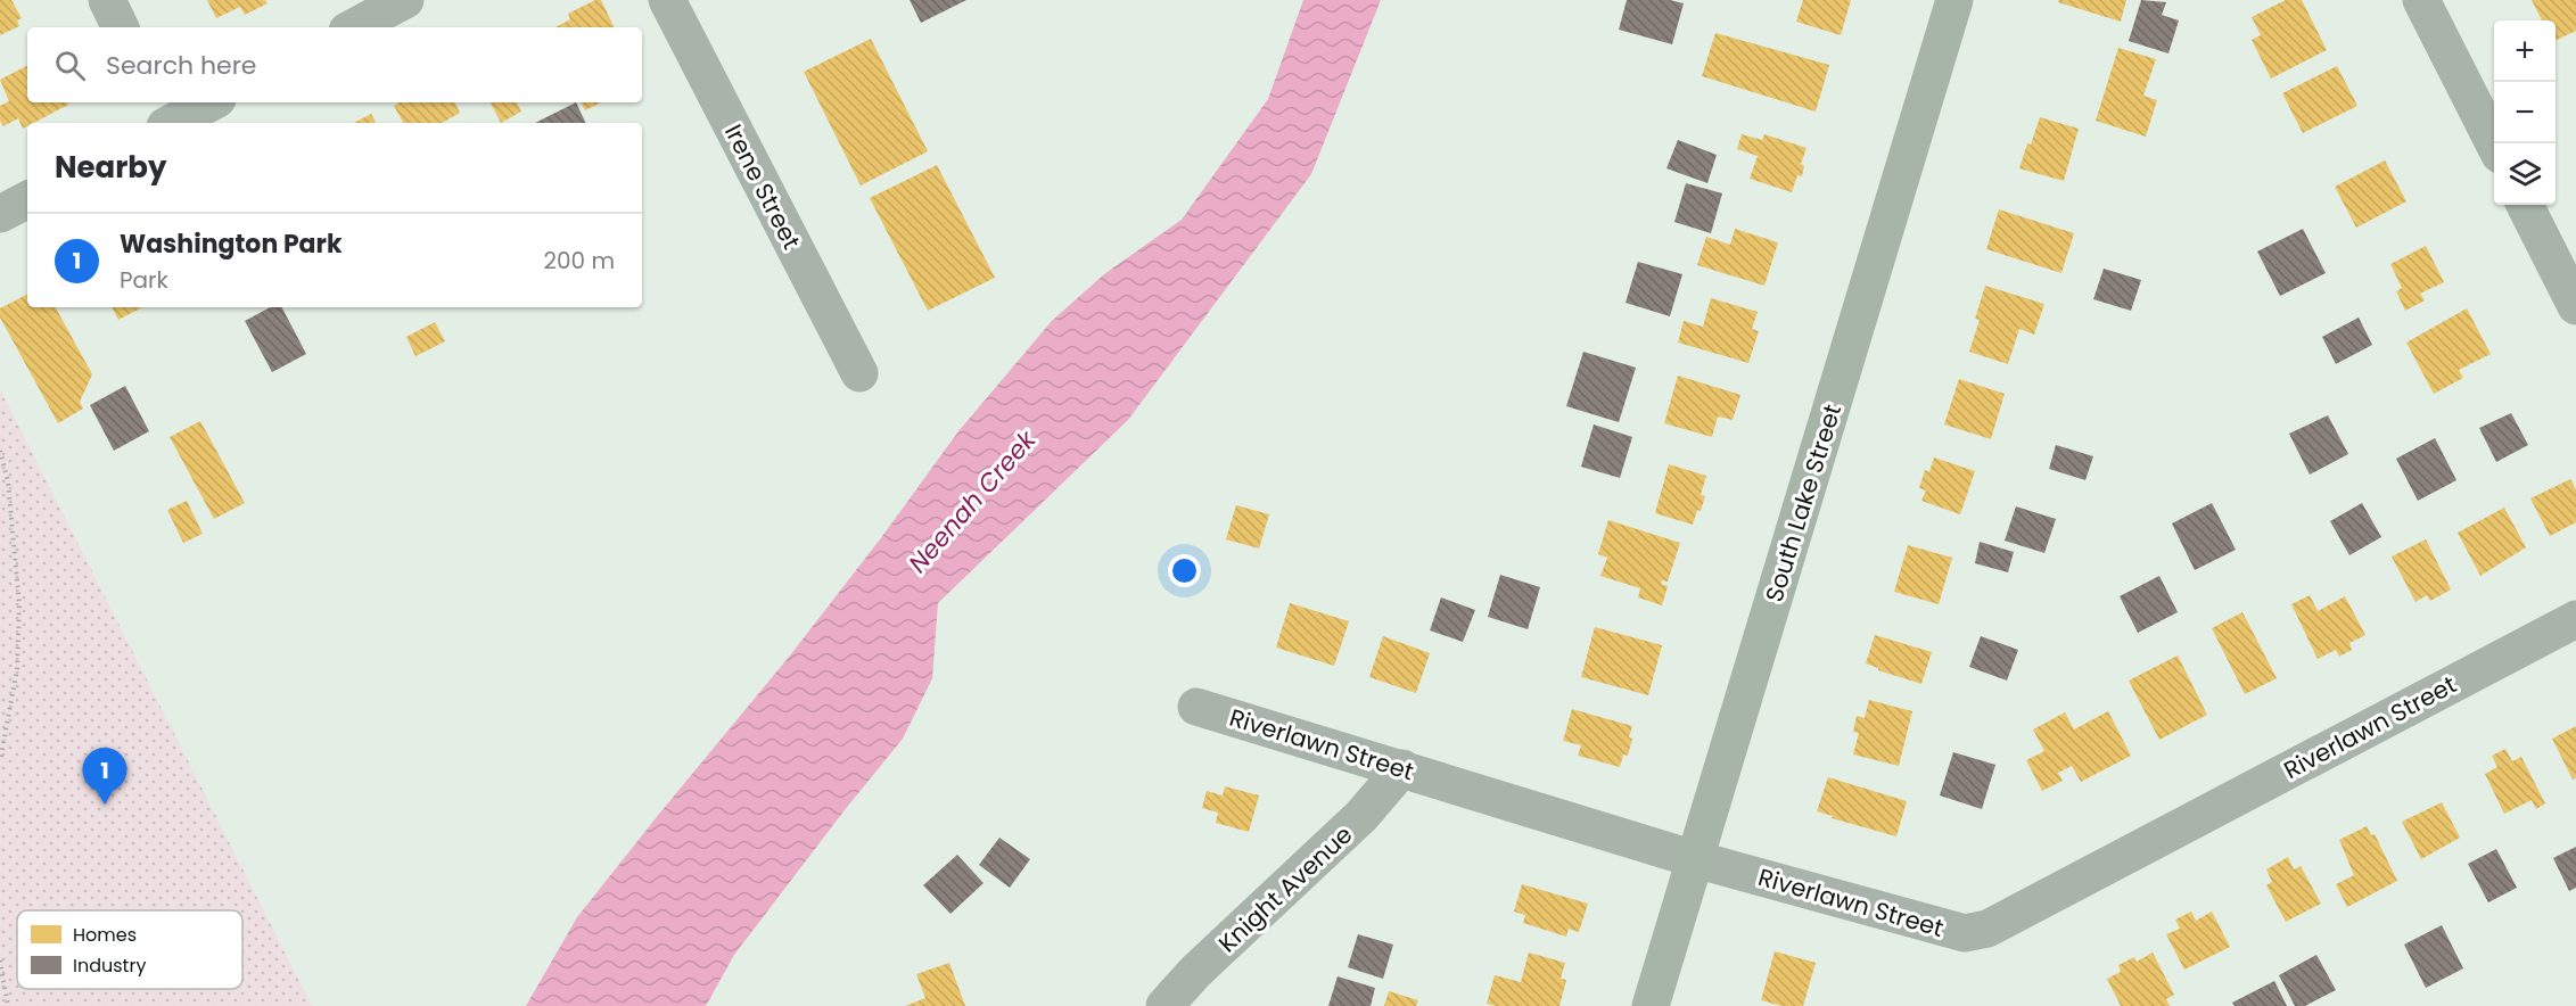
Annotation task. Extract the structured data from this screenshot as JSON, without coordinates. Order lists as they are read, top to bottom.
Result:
{
  "streets": {
    "street": [
      "Irene Street",
      "South Lake Street",
      "Riverlawn Street",
      "Knight Avenue"
    ]
  },
  "crossings": [
    ["South Lake Street", "Riverlawn Street"],
    ["Riverlawn Street", "Knight Avenue"]
  ],
  "water": ["Neenah Creek"],
  "legend": ["Homes", "Industry"],
  "page": {
    "map_buttons": ["+", "−"],
    "search": "Search here",
    "heading": "Nearby",
    "list": [
      {
        "mark": "1",
        "name": "Washington Park",
        "note": "Park",
        "value": "200 m"
      }
    ],
    "pins": "1"
  }
}
